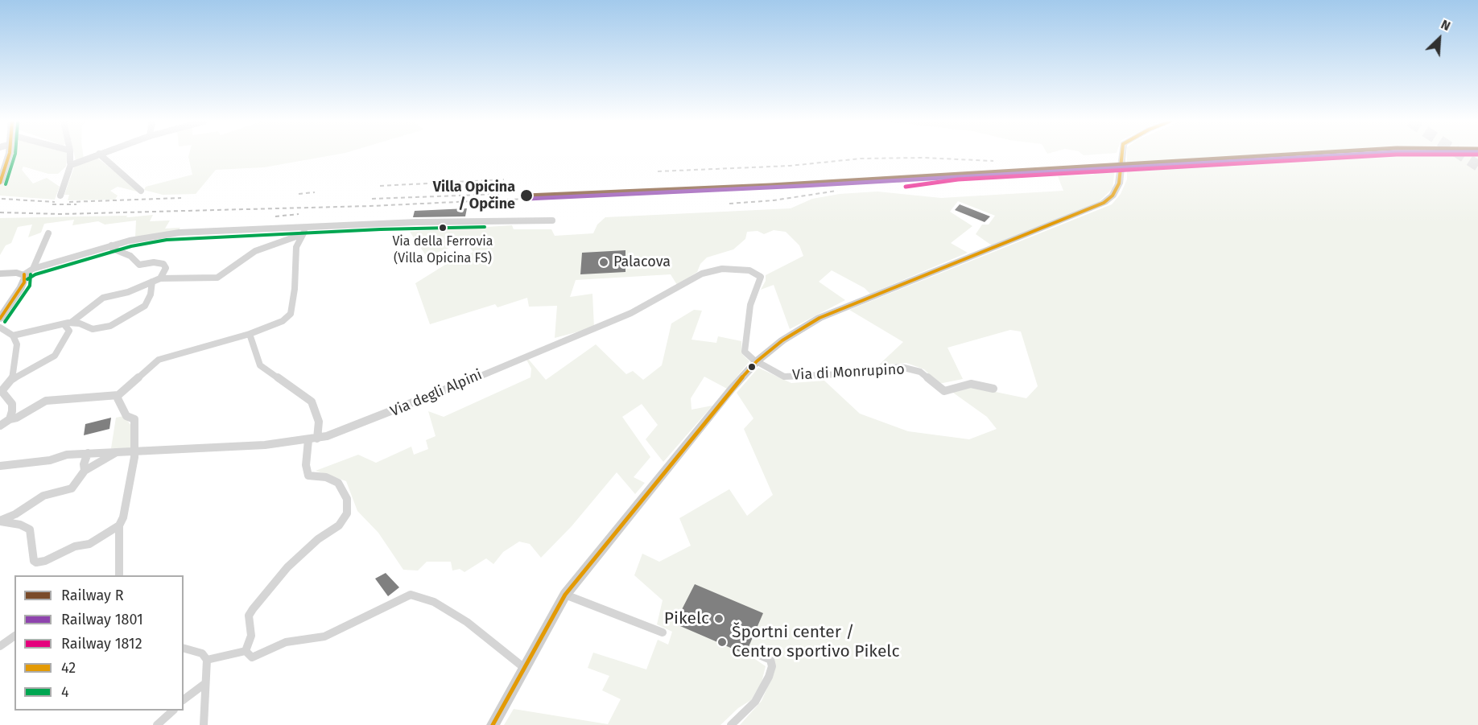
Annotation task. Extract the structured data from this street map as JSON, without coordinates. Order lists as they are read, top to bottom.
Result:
{
  "streets": {
    "street": ["Via di Monrupino", "Via degli Alpini"]
  },
  "crossings": [
    ["Via di Monrupino", "Via degli Alpini"]
  ],
  "places": [
    "Villa Opicina / Opčine",
    "Via della Ferrovia (Villa Opicina FS)",
    "Palacova",
    "Pikelc",
    "Športni center / Centro sportivo Pikelc"
  ],
  "lines": [
    "rail line R",
    "rail line 1801",
    "rail line 1812",
    "transit line 42",
    "transit line 4"
  ],
  "legend": [
    "Railway R",
    "Railway 1801",
    "Railway 1812",
    "42",
    "4"
  ],
  "north": "top right"
}
